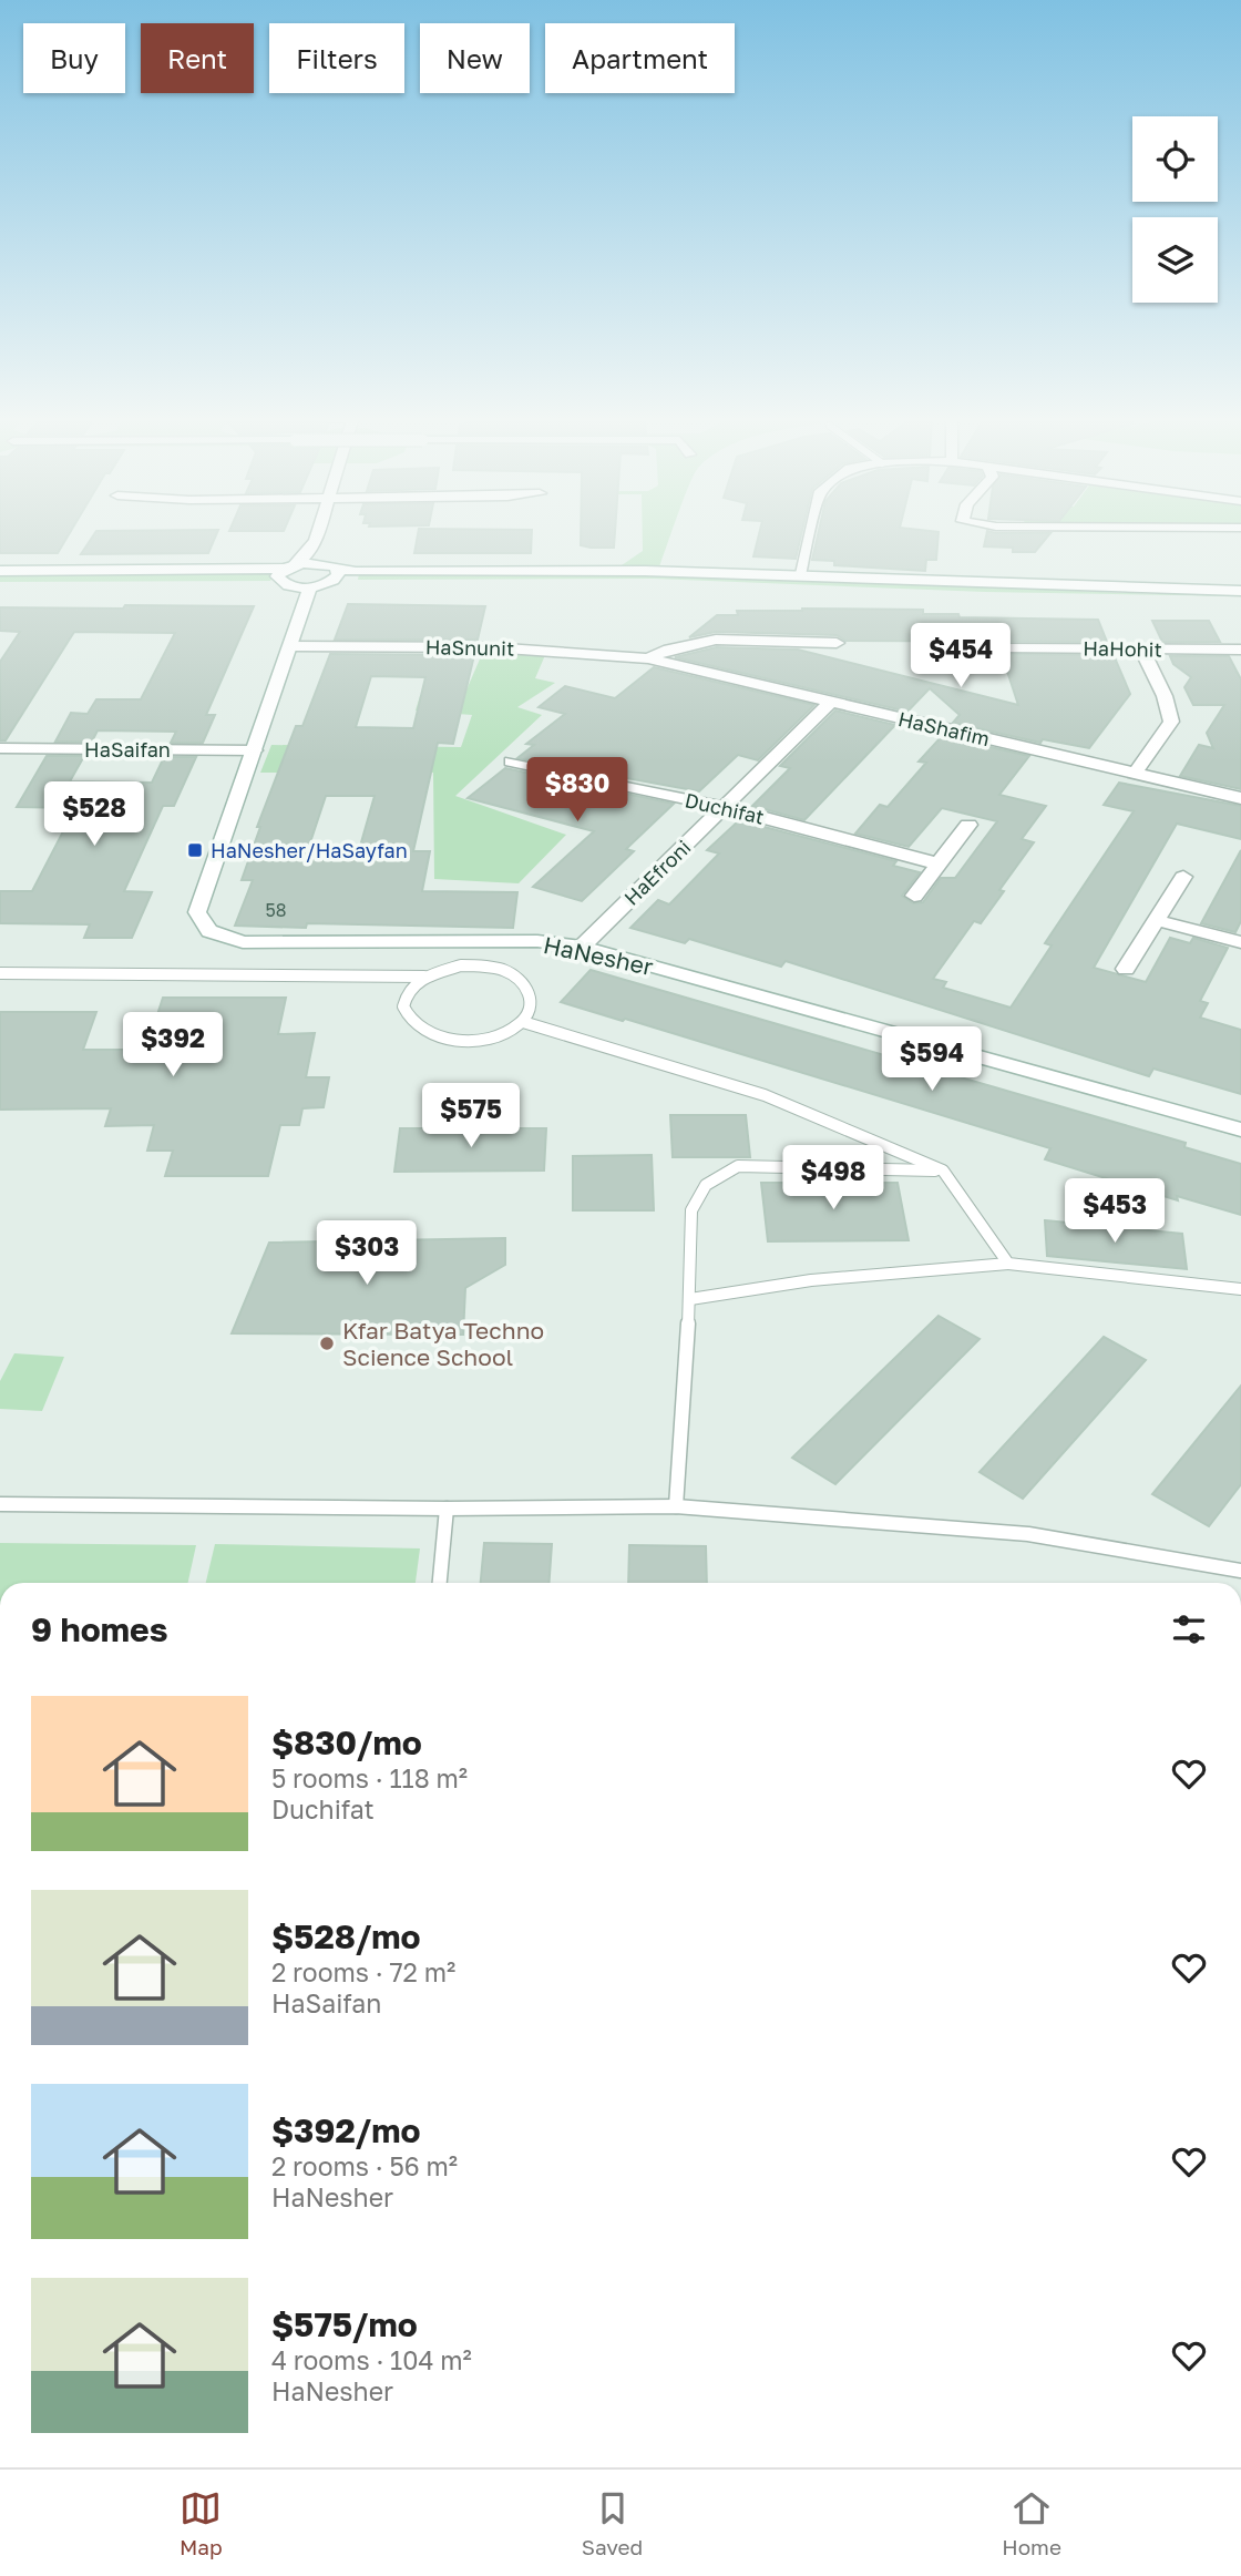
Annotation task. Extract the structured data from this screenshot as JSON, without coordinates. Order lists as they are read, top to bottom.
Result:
{
  "streets": {
    "street": [
      "HaSnunit",
      "HaHohit",
      "HaShafim",
      "HaSaifan",
      "Duchifat",
      "HaEfroni",
      "HaNesher"
    ]
  },
  "crossings": [
    ["HaSnunit", "HaShafim"],
    ["HaSnunit", "HaNesher"],
    ["HaShafim", "HaEfroni"],
    ["HaSaifan", "HaNesher"],
    ["Duchifat", "HaEfroni"],
    ["HaEfroni", "HaNesher"]
  ],
  "places": {
    "transit": ["HaNesher/HaSayfan"],
    "other": ["Kfar Batya Techno Science School"]
  },
  "house_numbers": ["58"],
  "page": {
    "chip": [
      "Buy",
      "Rent",
      "Filters",
      "New",
      "Apartment"
    ],
    "price": [
      "$454",
      "$830",
      "$528",
      "$392",
      "$594",
      "$575",
      "$498",
      "$453",
      "$303"
    ],
    "heading": "9 homes",
    "list": [
      {
        "name": "$830/mo",
        "note": "5 rooms · 118 m² · Duchifat"
      },
      {
        "name": "$528/mo",
        "note": "2 rooms · 72 m² · HaSaifan"
      },
      {
        "name": "$392/mo",
        "note": "2 rooms · 56 m² · HaNesher"
      },
      {
        "name": "$575/mo",
        "note": "4 rooms · 104 m² · HaNesher"
      }
    ],
    "tabs": ["Map", "Saved", "Home"]
  }
}
